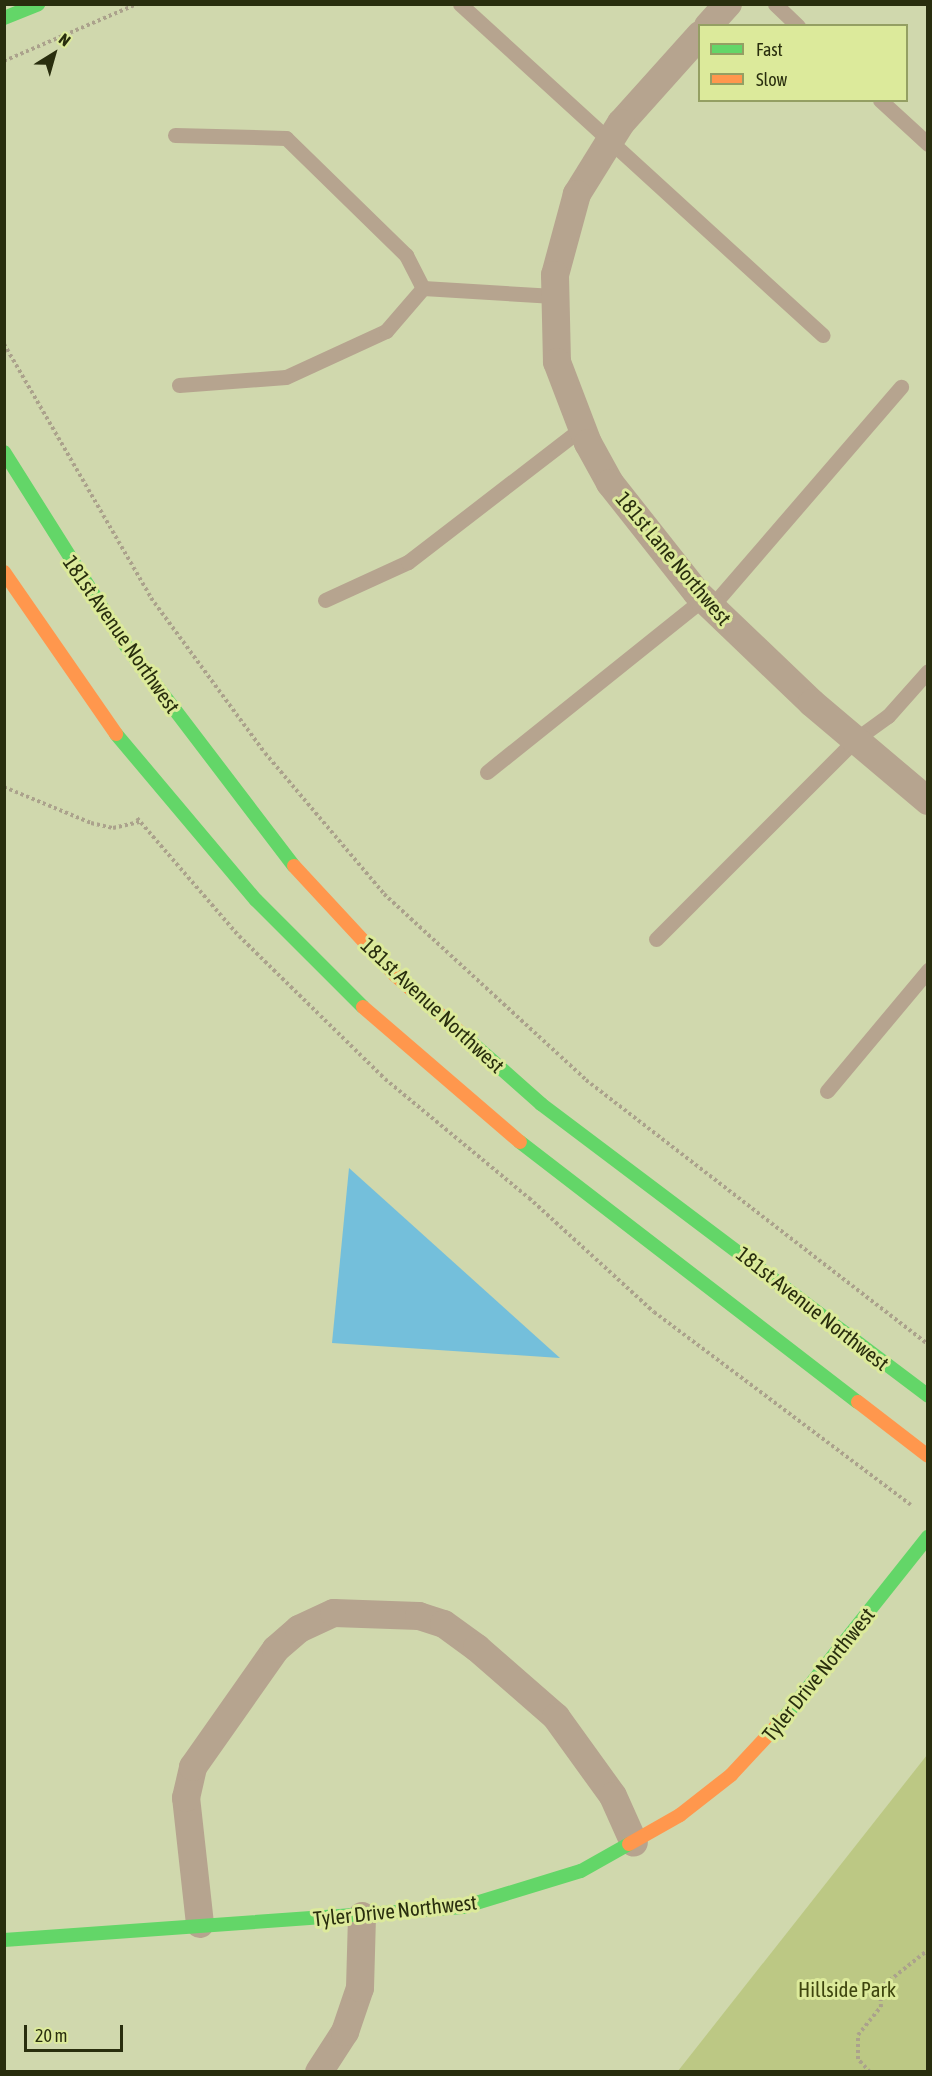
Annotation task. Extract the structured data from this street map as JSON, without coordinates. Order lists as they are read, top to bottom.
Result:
{
  "streets": {
    "main road": ["181st Avenue Northwest", "Tyler Drive Northwest"],
    "street": ["181st Lane Northwest"]
  },
  "parks": ["Hillside Park"],
  "legend": ["Fast", "Slow"],
  "scale_bar": "20 m",
  "north": "top right"
}
